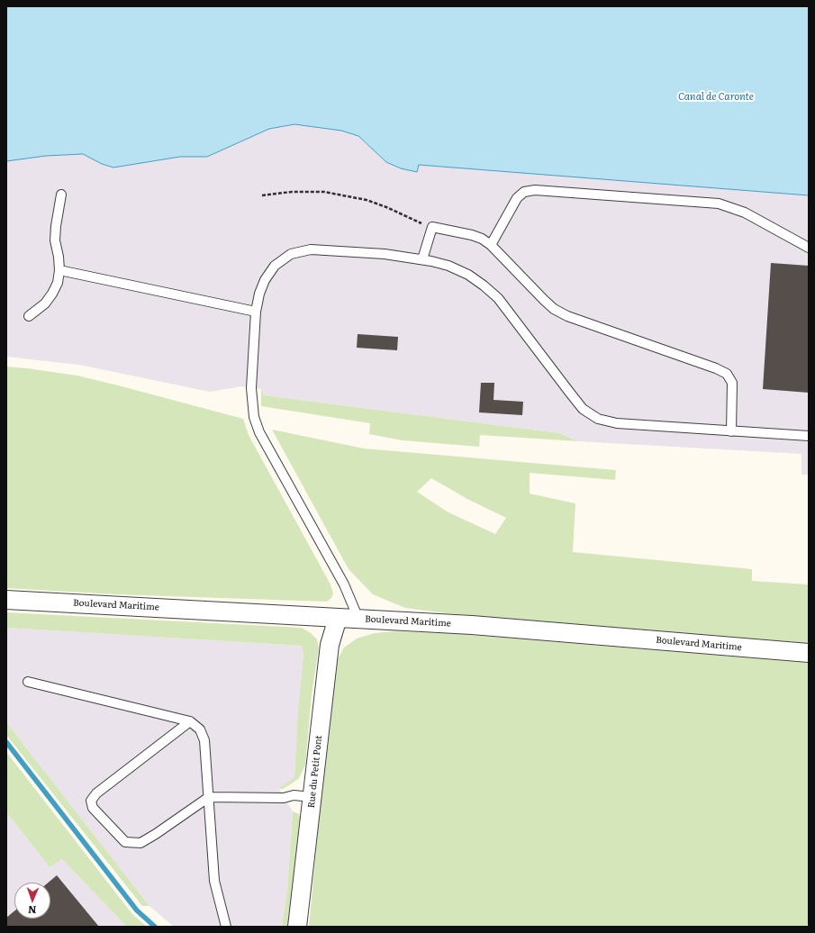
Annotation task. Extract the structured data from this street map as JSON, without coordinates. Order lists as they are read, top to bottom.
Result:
{
  "streets": {
    "street": ["Boulevard Maritime", "Rue du Petit Pont"]
  },
  "crossings": [
    ["Boulevard Maritime", "Rue du Petit Pont"]
  ],
  "water": ["Canal de Caronte"],
  "north": "bottom"
}
